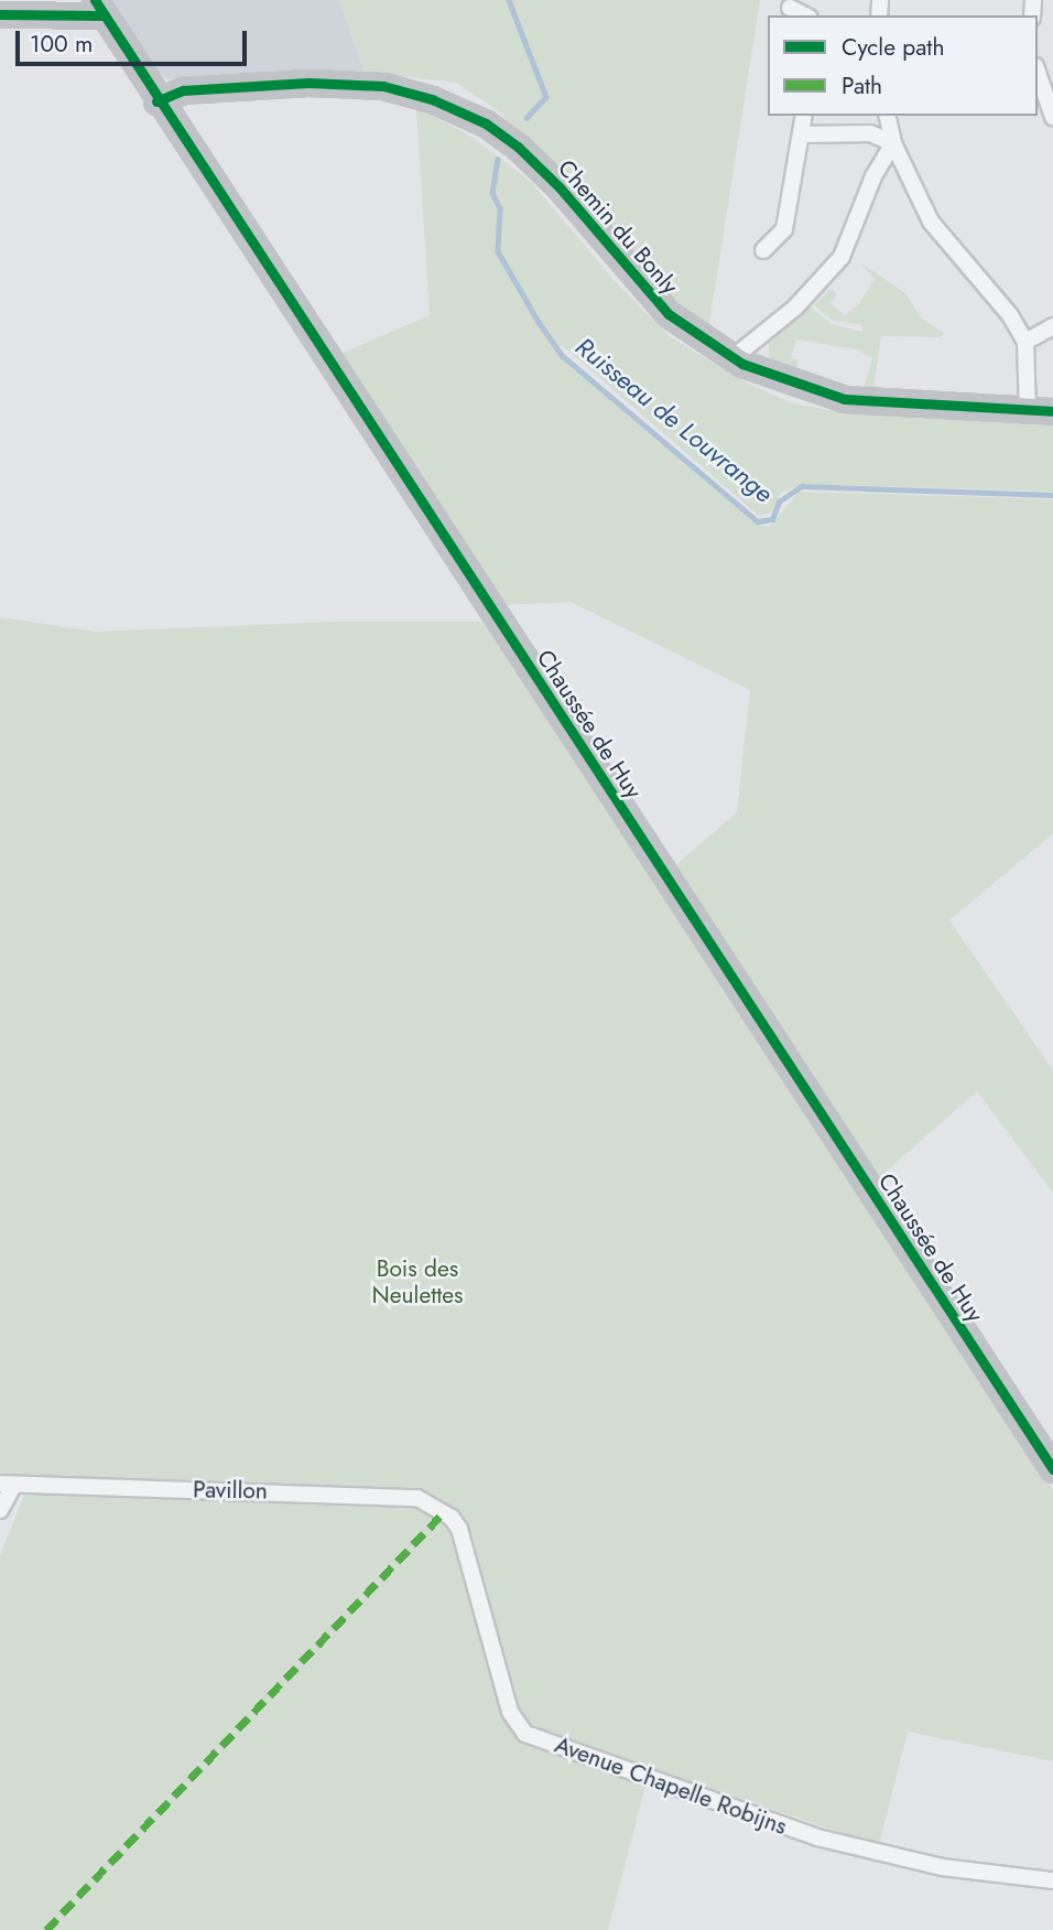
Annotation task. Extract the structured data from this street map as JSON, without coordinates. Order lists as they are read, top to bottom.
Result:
{
  "streets": {
    "main road": ["Chemin du Bonly", "Chaussée de Huy"],
    "street": ["Pavillon", "Avenue Chapelle Robijns"]
  },
  "crossings": [
    ["Chemin du Bonly", "Chaussée de Huy"],
    ["Pavillon", "Avenue Chapelle Robijns"]
  ],
  "water": ["Ruisseau de Louvrange"],
  "parks": ["Bois des Neulettes"],
  "legend": ["Cycle path", "Path"],
  "scale_bar": "100 m"
}
